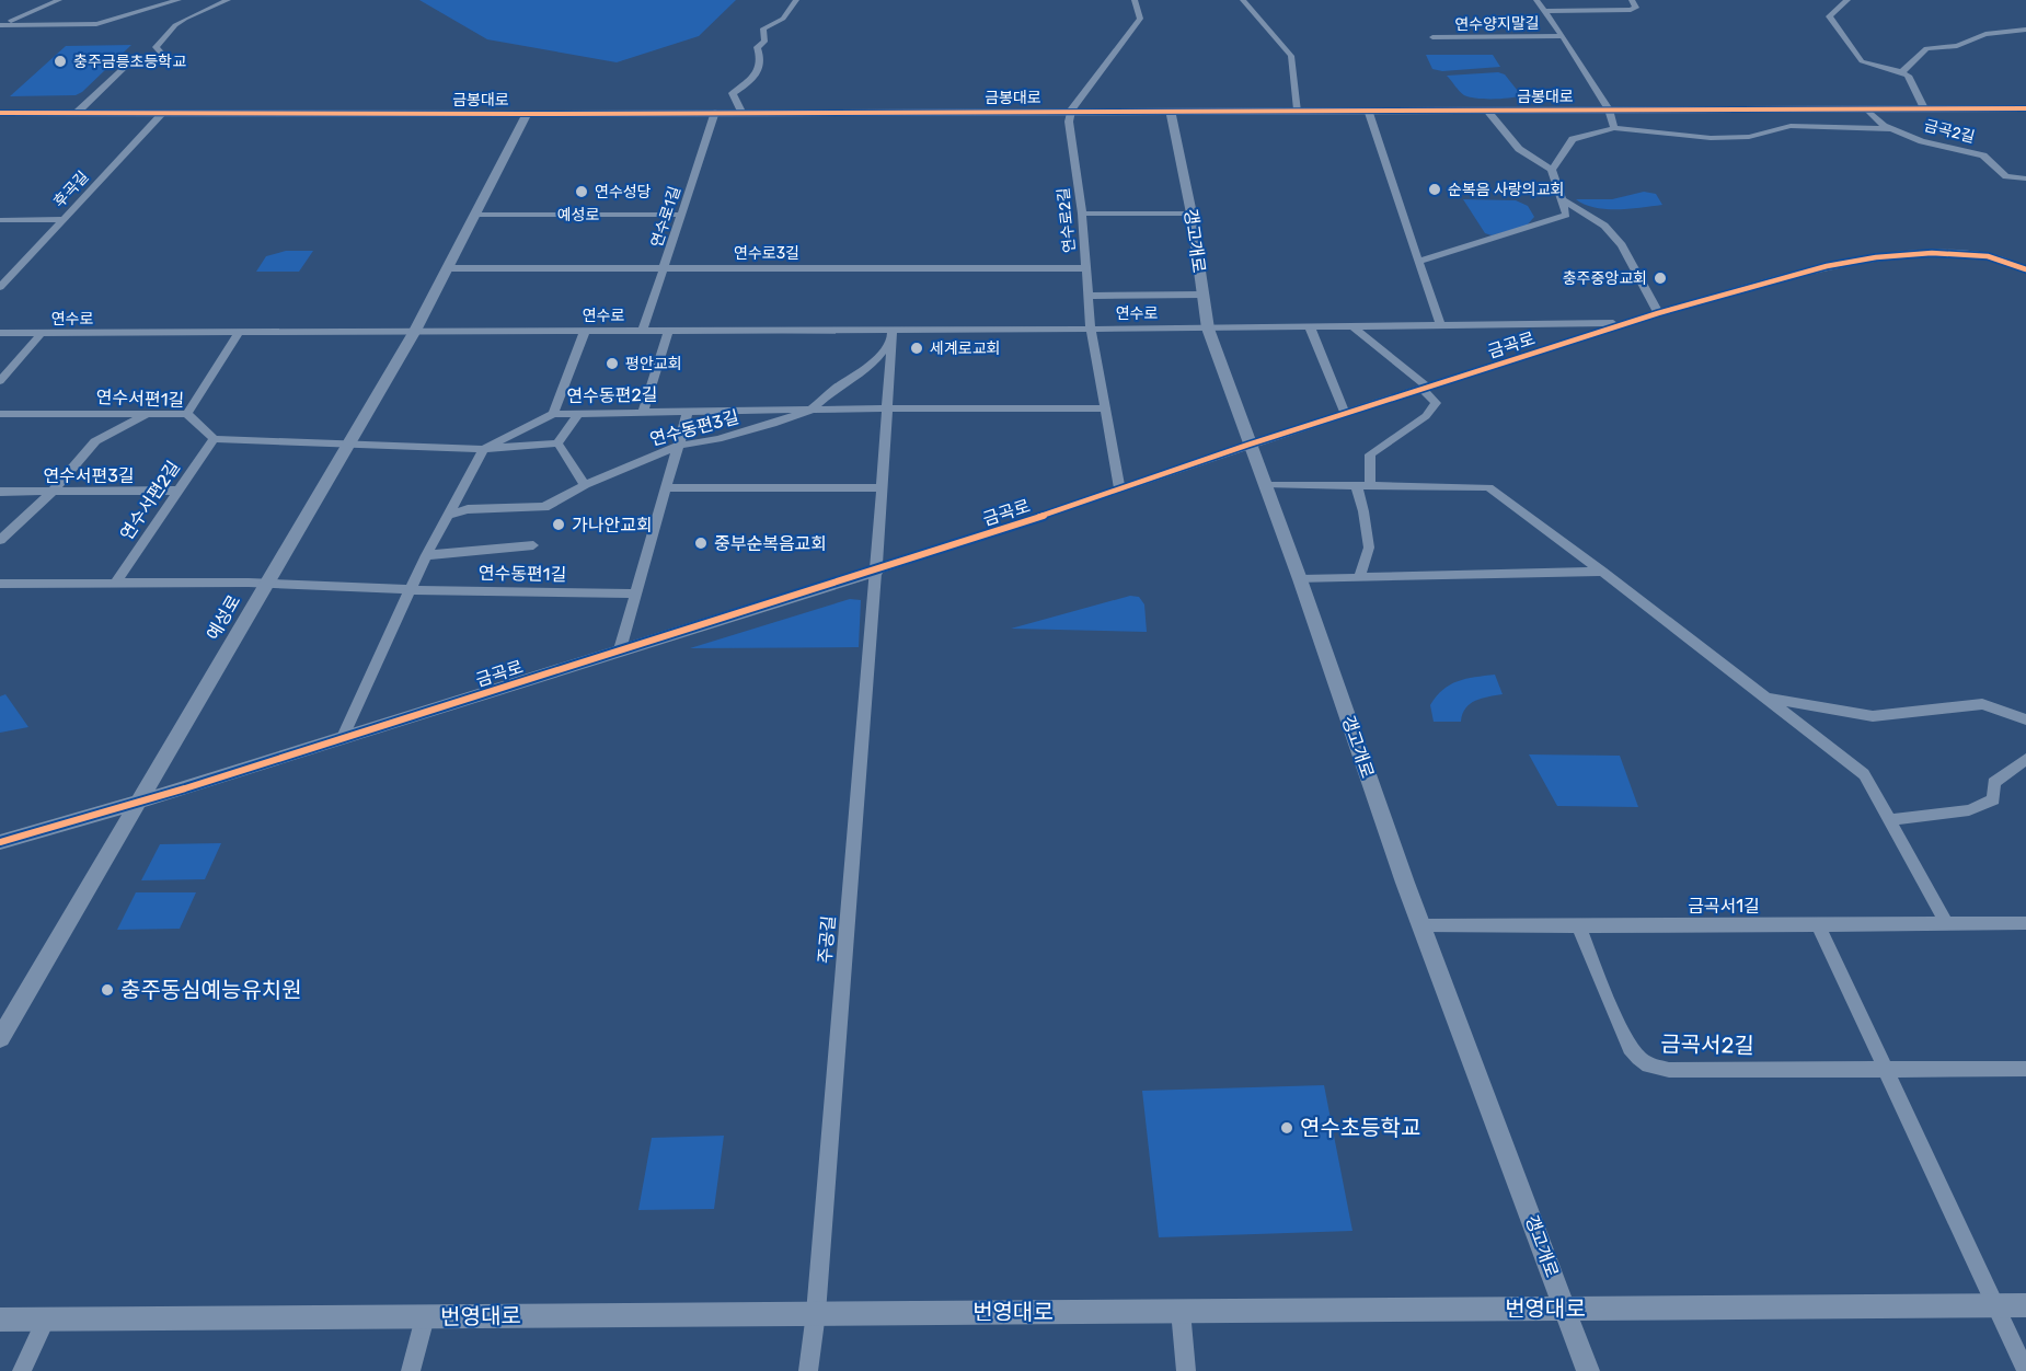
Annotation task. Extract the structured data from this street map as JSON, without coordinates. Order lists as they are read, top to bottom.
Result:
{
  "streets": {
    "street": [
      "연수양지말길",
      "금봉대로",
      "금곡2길",
      "후곡길",
      "예성로",
      "연수로1길",
      "연수로2길",
      "갱고개로",
      "연수로3길",
      "연수로",
      "금곡로",
      "연수동편2길",
      "연수서편1길",
      "연수동편3길",
      "연수서편3길",
      "연수서편2길",
      "연수동편1길",
      "금곡서1길",
      "주공길",
      "금곡서2길",
      "번영대로"
    ]
  },
  "crossings": [
    ["연수양지말길", "금봉대로"],
    ["금봉대로", "금곡2길"],
    ["금봉대로", "후곡길"],
    ["금봉대로", "예성로"],
    ["금봉대로", "연수로1길"],
    ["금봉대로", "연수로2길"],
    ["금봉대로", "갱고개로"],
    ["예성로", "연수로1길"],
    ["예성로", "연수로3길"],
    ["예성로", "연수로"],
    ["예성로", "금곡로"],
    ["예성로", "연수동편2길"],
    ["예성로", "연수동편1길"],
    ["연수로1길", "연수로3길"],
    ["연수로1길", "연수로"],
    ["연수로2길", "연수로3길"],
    ["연수로2길", "연수로"],
    ["연수로2길", "금곡로"],
    ["갱고개로", "연수로"],
    ["갱고개로", "금곡로"],
    ["갱고개로", "금곡서1길"],
    ["갱고개로", "번영대로"],
    ["연수로", "금곡로"],
    ["연수로", "연수동편3길"],
    ["금곡로", "주공길"],
    ["연수동편2길", "연수동편3길"],
    ["연수서편1길", "연수서편2길"],
    ["연수서편3길", "연수서편2길"],
    ["금곡서1길", "금곡서2길"],
    ["주공길", "번영대로"]
  ],
  "places": [
    "충주금릉초등학교",
    "순복음 사랑의교회",
    "연수성당",
    "충주중앙교회",
    "세계로교회",
    "평안교회",
    "가나안교회",
    "중부순복음교회",
    "충주동심예능유치원",
    "연수초등학교"
  ]
}
